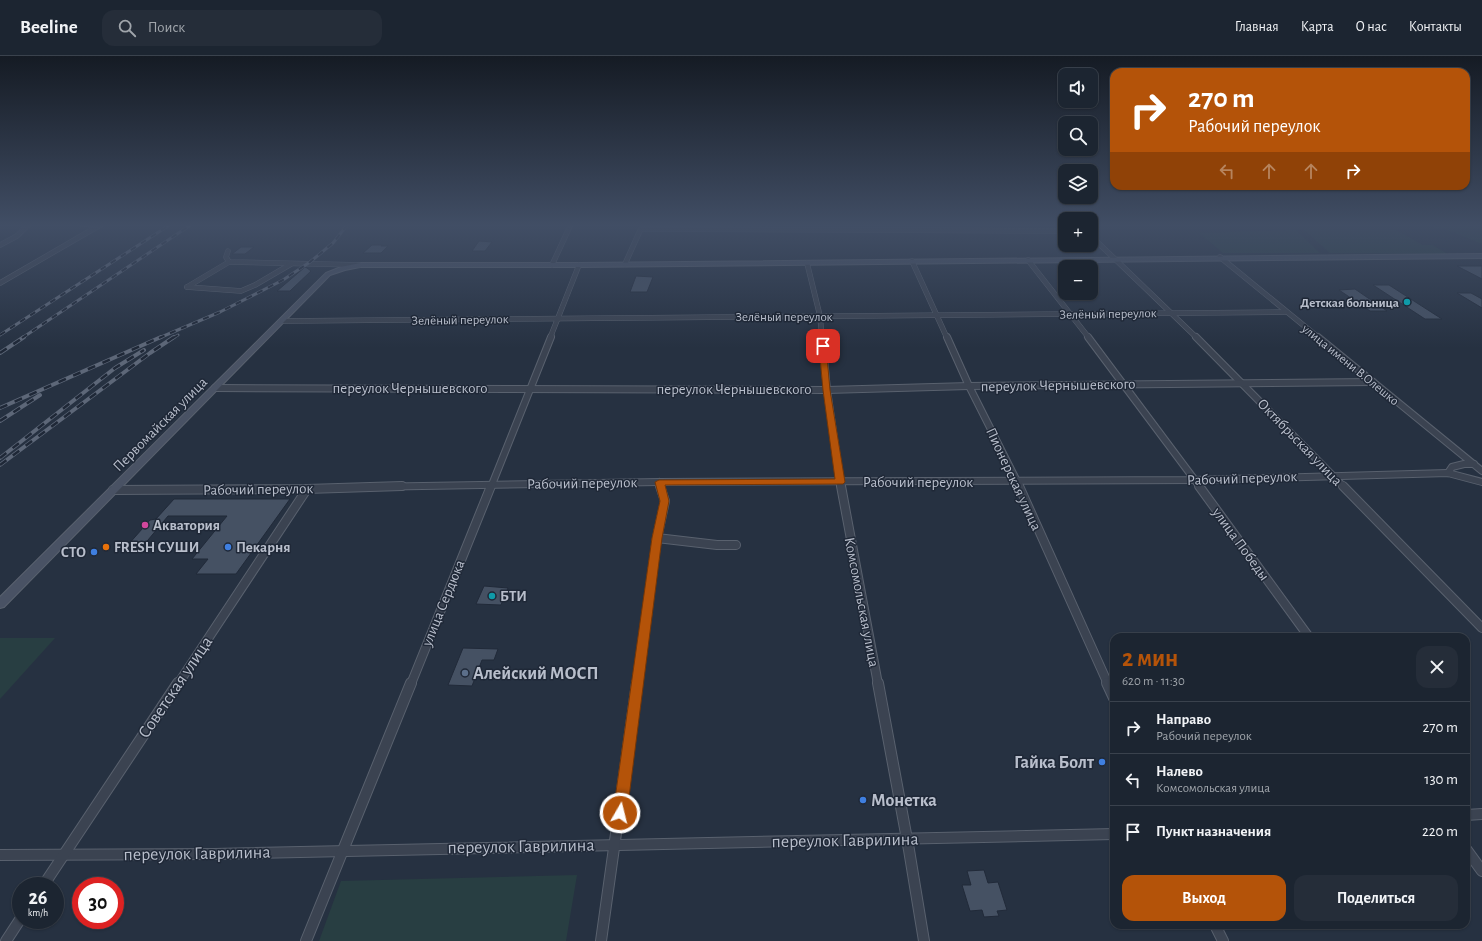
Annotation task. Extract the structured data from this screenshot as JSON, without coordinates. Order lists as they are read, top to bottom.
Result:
{
  "streets": {
    "main road": ["Первомайская улица"],
    "street": [
      "Зелёный переулок",
      "улица имени В.Олешко",
      "переулок Чернышевского",
      "Октябрьская улица",
      "Рабочий переулок",
      "Пионерская улица",
      "улица Победы",
      "Комсомольская улица",
      "улица Сердюка",
      "Советская улица",
      "переулок Гаврилина"
    ]
  },
  "crossings": [
    ["Зелёный переулок", "улица имени В.Олешко"],
    ["Зелёный переулок", "Первомайская улица"],
    ["Зелёный переулок", "Октябрьская улица"],
    ["Зелёный переулок", "Пионерская улица"],
    ["Зелёный переулок", "улица Победы"],
    ["Зелёный переулок", "Комсомольская улица"],
    ["Зелёный переулок", "улица Сердюка"],
    ["улица имени В.Олешко", "переулок Чернышевского"],
    ["переулок Чернышевского", "Первомайская улица"],
    ["переулок Чернышевского", "Октябрьская улица"],
    ["переулок Чернышевского", "Пионерская улица"],
    ["переулок Чернышевского", "улица Победы"],
    ["переулок Чернышевского", "Комсомольская улица"],
    ["переулок Чернышевского", "улица Сердюка"],
    ["Первомайская улица", "Рабочий переулок"],
    ["Октябрьская улица", "Рабочий переулок"],
    ["Рабочий переулок", "Пионерская улица"],
    ["Рабочий переулок", "улица Победы"],
    ["Рабочий переулок", "Комсомольская улица"],
    ["Рабочий переулок", "улица Сердюка"],
    ["Рабочий переулок", "Советская улица"],
    ["Комсомольская улица", "переулок Гаврилина"],
    ["улица Сердюка", "переулок Гаврилина"],
    ["Советская улица", "переулок Гаврилина"]
  ],
  "places": [
    "Детская больница",
    "Акватория",
    "FRESH СУШИ",
    "Пекарня",
    "СТО",
    "БТИ",
    "Алейский МОСП",
    "Гайка Болт",
    "Монетка"
  ],
  "page": {
    "header": "Beeline",
    "search": "Поиск",
    "nav": [
      "Главная",
      "Карта",
      "О нас",
      "Контакты"
    ],
    "map_buttons": ["+", "−"],
    "turn": ["270 m", "Рабочий переулок"],
    "heading": ["2 мин", "620 m · 11:30"],
    "list": [
      {
        "name": "Направо",
        "note": "Рабочий переулок",
        "value": "270 m"
      },
      {
        "name": "Налево",
        "note": "Комсомольская улица",
        "value": "130 m"
      },
      {
        "name": "Пункт назначения",
        "value": "220 m"
      }
    ],
    "buttons": ["Выход", "Поделиться"],
    "speed": "26 km/h",
    "limit": "30"
  }
}
